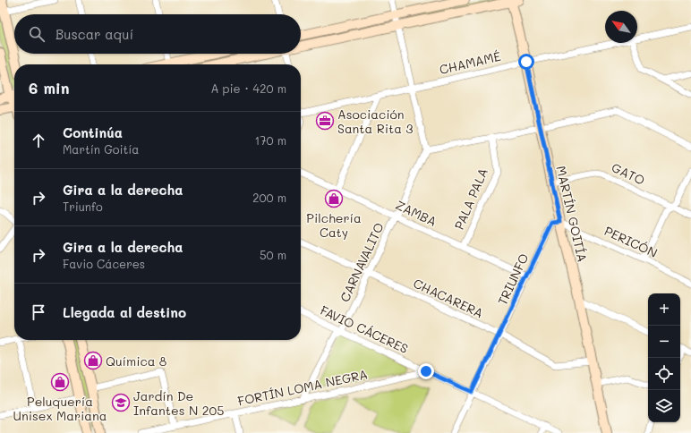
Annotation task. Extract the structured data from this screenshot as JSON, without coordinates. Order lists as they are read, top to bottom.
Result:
{
  "streets": {
    "main road": ["MARTÍN GOITÍA"],
    "street": [
      "CHAMAMÉ",
      "GATO",
      "PALA PALA",
      "ZAMBA",
      "PERICÓN",
      "CARNAVALITO",
      "TRIUNFO",
      "CHACARERA",
      "FAVIO CÁCERES",
      "FORTÍN LOMA NEGRA"
    ]
  },
  "crossings": [
    ["CHAMAMÉ", "MARTÍN GOITÍA"],
    ["GATO", "MARTÍN GOITÍA"],
    ["PALA PALA", "ZAMBA"],
    ["ZAMBA", "CARNAVALITO"],
    ["ZAMBA", "TRIUNFO"],
    ["MARTÍN GOITÍA", "PERICÓN"],
    ["MARTÍN GOITÍA", "TRIUNFO"],
    ["MARTÍN GOITÍA", "CHACARERA"],
    ["PERICÓN", "TRIUNFO"],
    ["CARNAVALITO", "CHACARERA"],
    ["CARNAVALITO", "FAVIO CÁCERES"],
    ["CARNAVALITO", "FORTÍN LOMA NEGRA"],
    ["TRIUNFO", "CHACARERA"],
    ["TRIUNFO", "FAVIO CÁCERES"],
    ["FAVIO CÁCERES", "FORTÍN LOMA NEGRA"]
  ],
  "places": {
    "office": ["Asociación Santa Rita 3"],
    "shop": ["Pilchería Caty", "Química 8", "Peluquería Unisex Mariana"],
    "school or university": ["Jardín De Infantes N 205"]
  },
  "north": "top left",
  "page": {
    "search": "Buscar aquí",
    "heading": ["6 min", "A pie · 420 m"],
    "list": [
      ["Continúa", "Martín Goitía", "170 m"],
      ["Gira a la derecha", "Triunfo", "200 m"],
      ["Gira a la derecha", "Favio Cáceres", "50 m"],
      "Llegada al destino"
    ],
    "map_buttons": ["+", "−"]
  }
}
